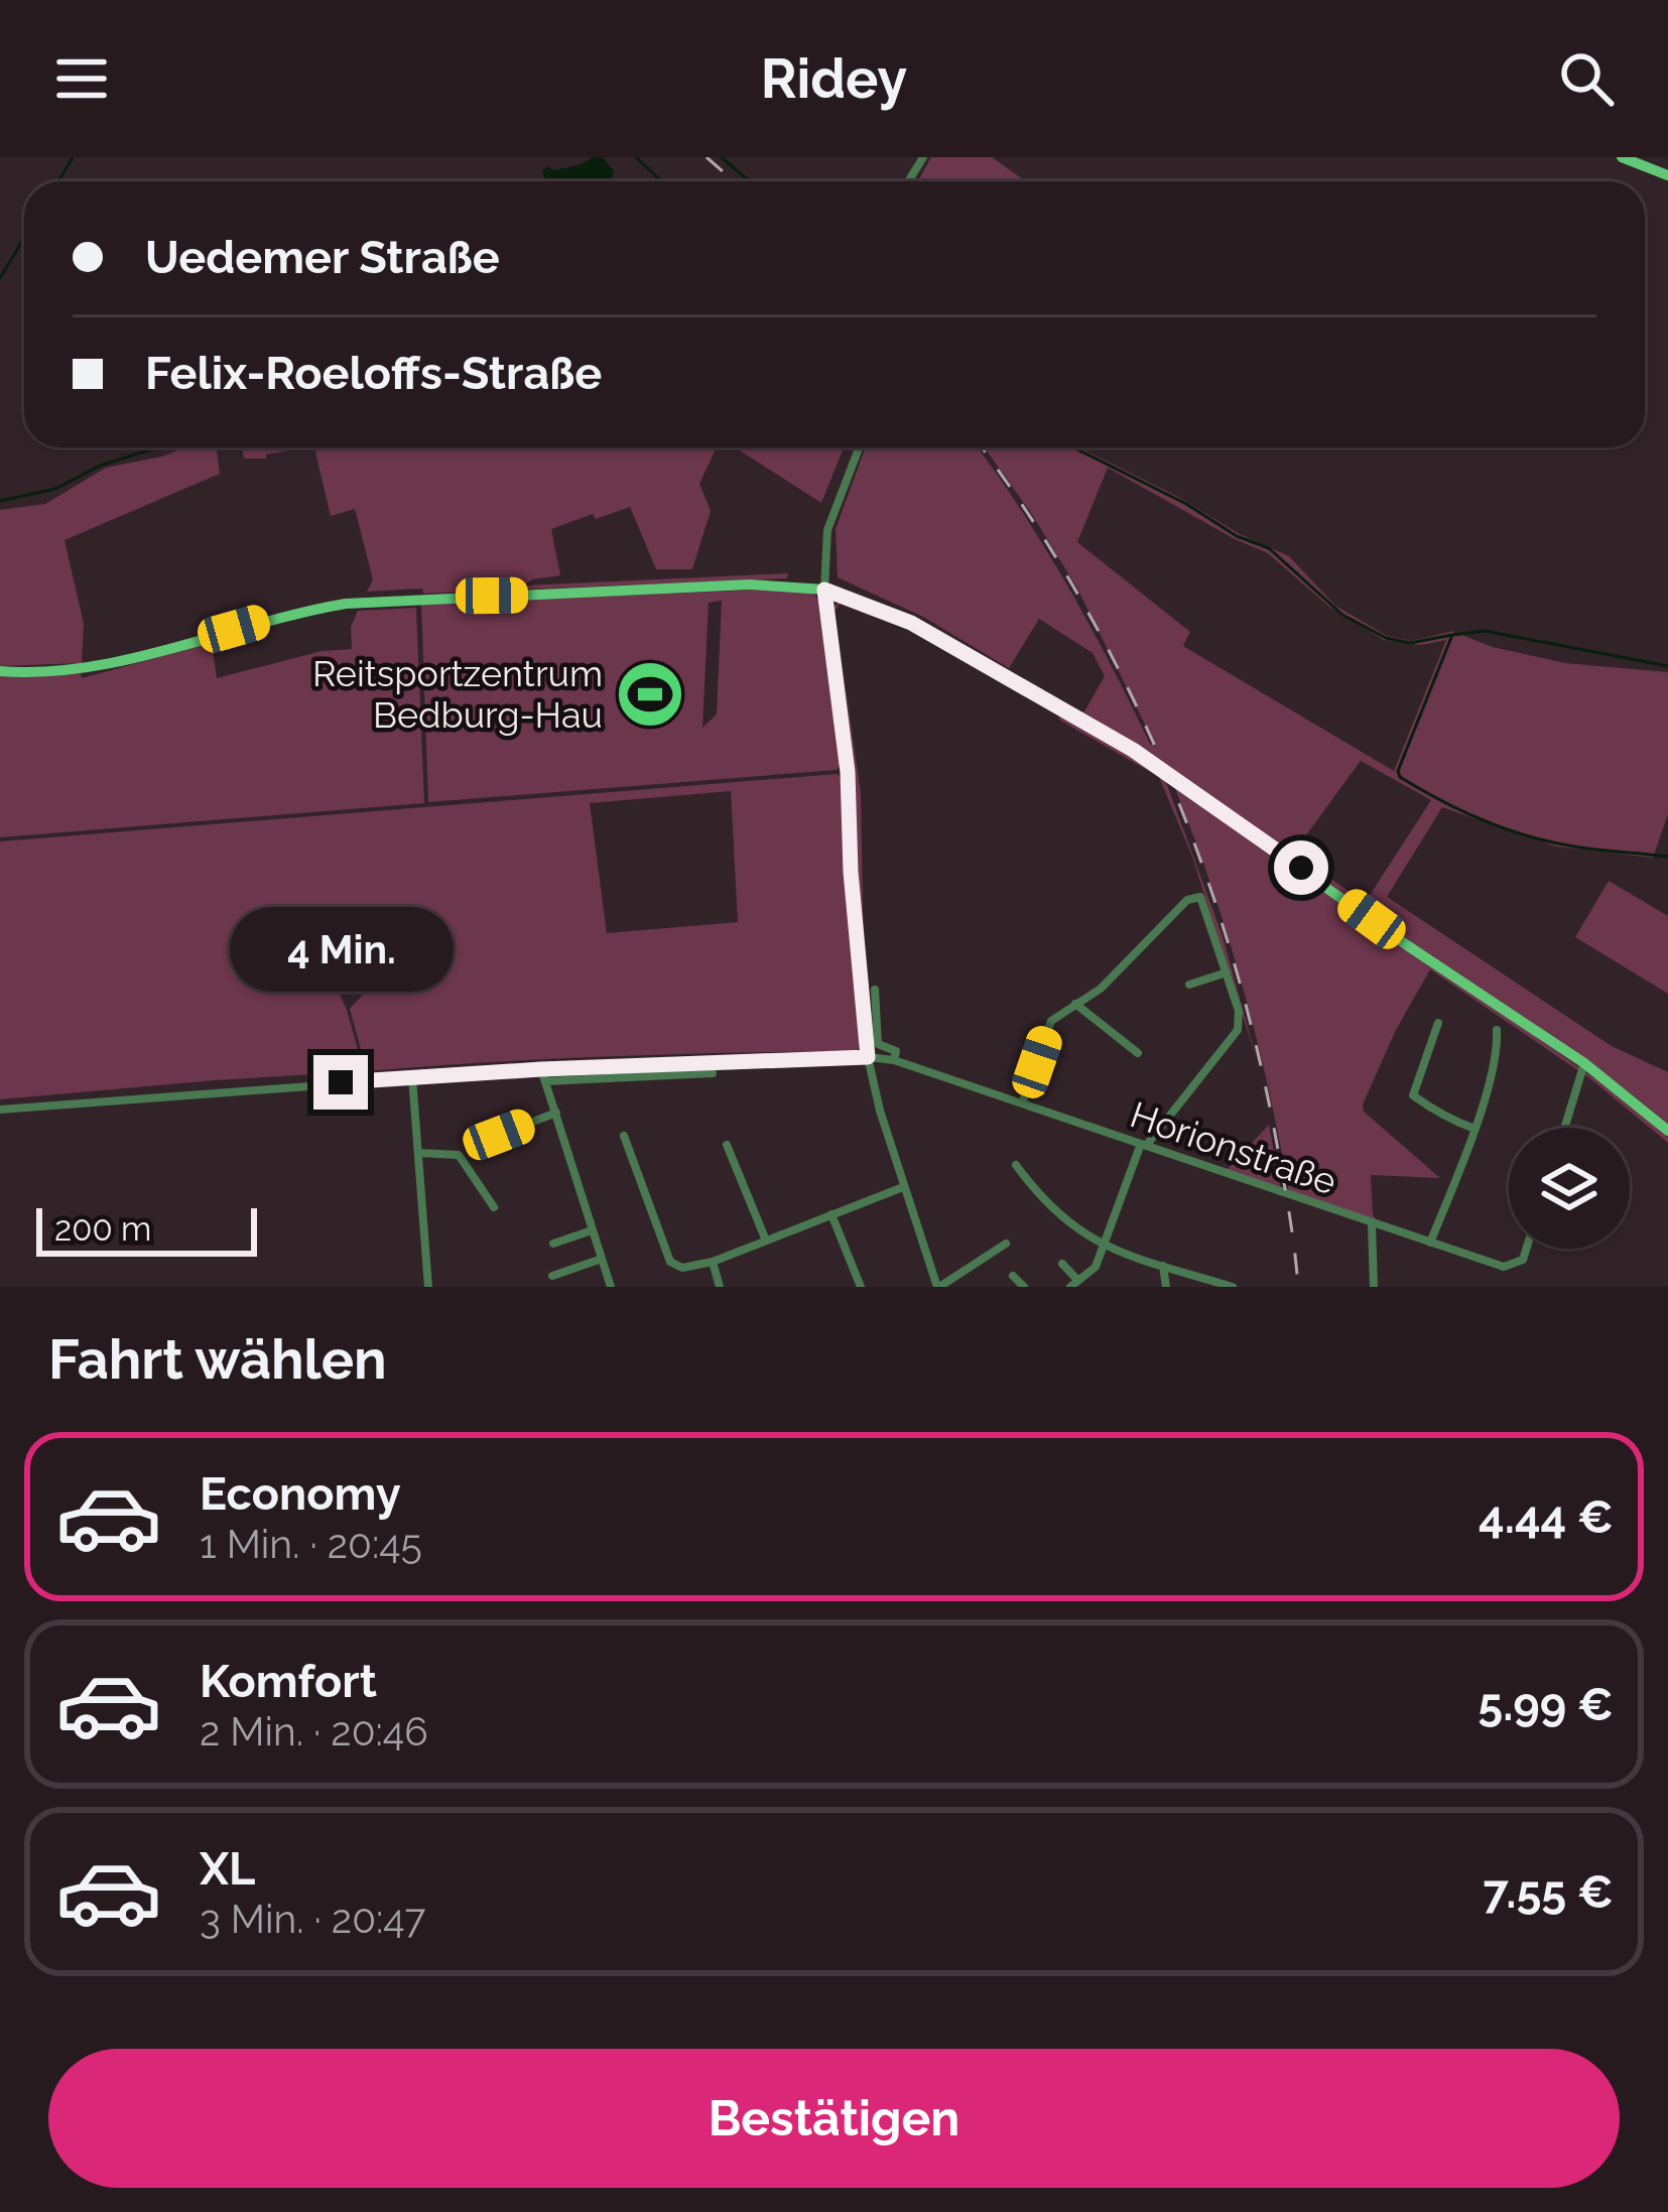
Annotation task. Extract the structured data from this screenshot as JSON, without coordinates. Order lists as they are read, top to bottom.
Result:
{
  "streets": {
    "street": ["Horionstraße"]
  },
  "places": {
    "sports": ["Reitsportzentrum Bedburg-Hau"]
  },
  "scale_bar": "200 m",
  "page": {
    "header": "Ridey",
    "banner": ["Uedemer Straße", "Felix-Roeloffs-Straße"],
    "bubble": "4 Min.",
    "scale": "200 m",
    "heading": "Fahrt wählen",
    "list": [
      {
        "name": "Economy",
        "note": "1 Min. · 20:45",
        "value": "4.44 €"
      },
      {
        "name": "Komfort",
        "note": "2 Min. · 20:46",
        "value": "5.99 €"
      },
      {
        "name": "XL",
        "note": "3 Min. · 20:47",
        "value": "7.55 €"
      }
    ],
    "buttons": "Bestätigen"
  }
}
